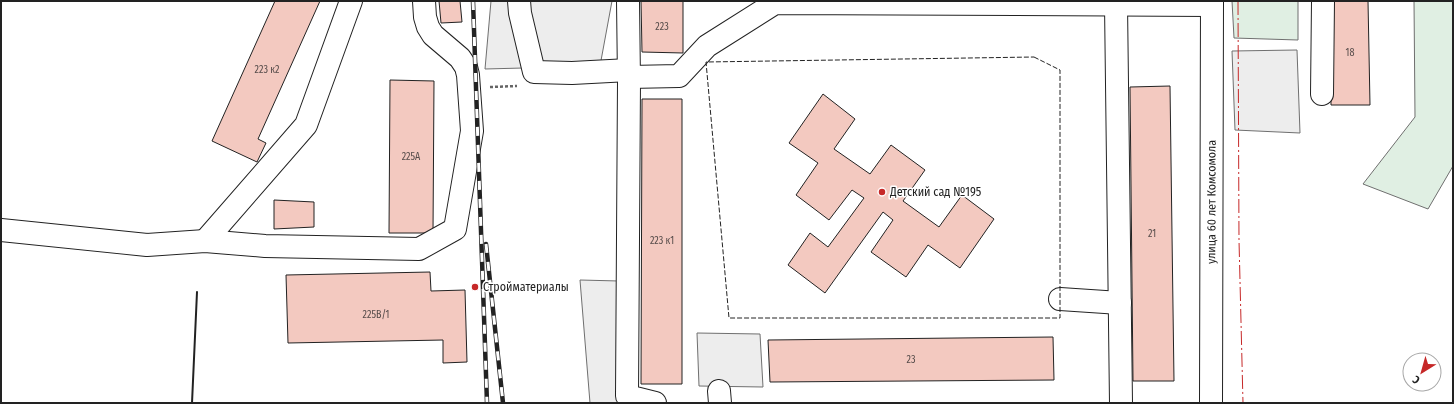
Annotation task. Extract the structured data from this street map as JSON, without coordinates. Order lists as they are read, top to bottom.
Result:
{
  "streets": {
    "street": ["улица 60 лет Комсомола"]
  },
  "places": ["Детский сад №195", "Стройматериалы"],
  "house_numbers": [
    "223",
    "18",
    "223 к2",
    "225А",
    "21",
    "223 к1",
    "225В/1",
    "23"
  ],
  "north": "bottom left"
}
